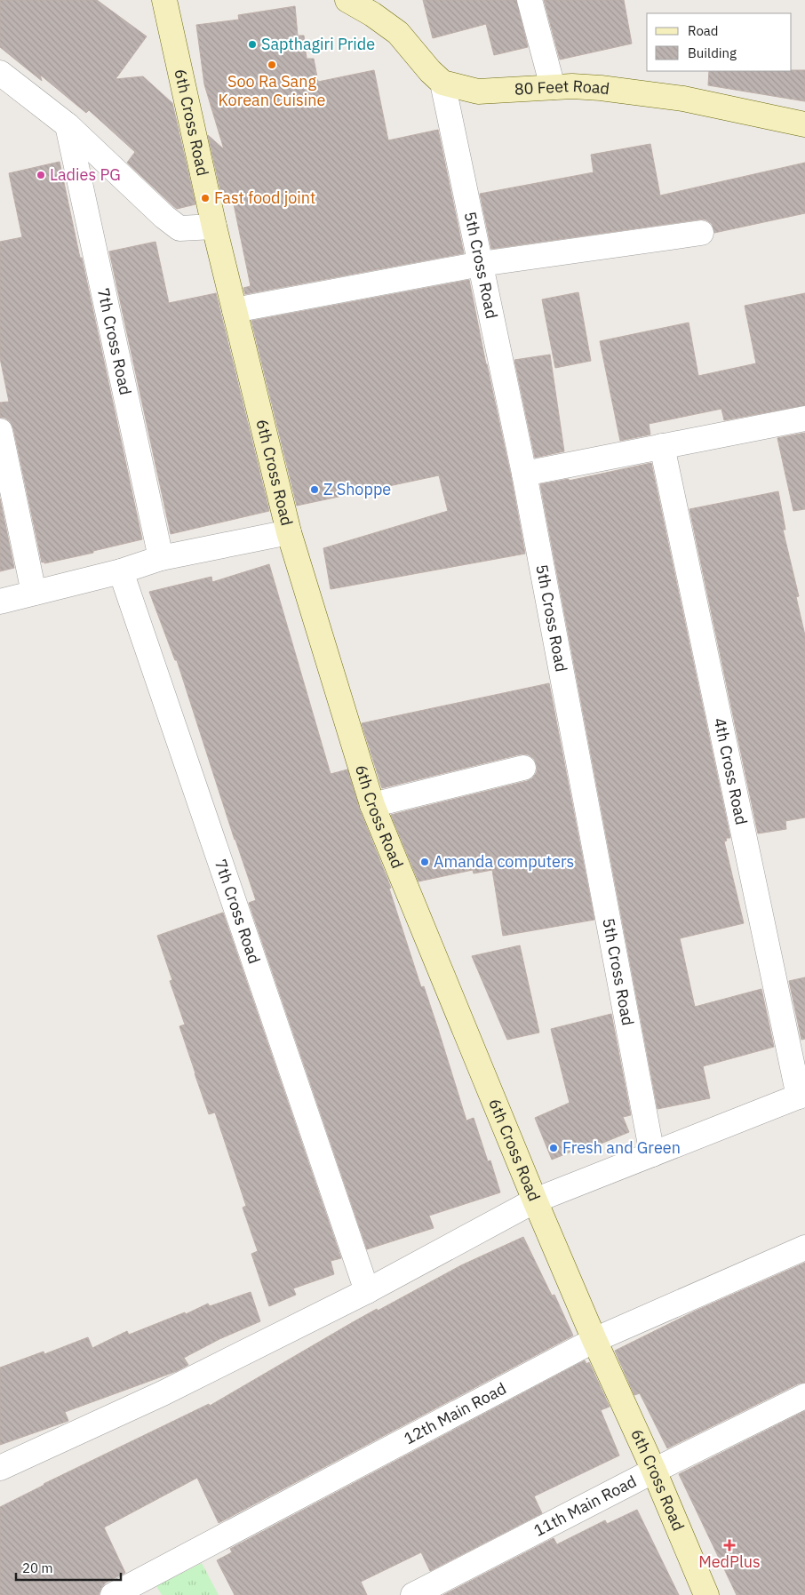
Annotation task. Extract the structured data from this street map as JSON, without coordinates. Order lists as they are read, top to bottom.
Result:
{
  "streets": {
    "street": [
      "80 Feet Road",
      "6th Cross Road",
      "5th Cross Road",
      "7th Cross Road",
      "4th Cross Road",
      "12th Main Road",
      "11th Main Road"
    ]
  },
  "crossings": [
    ["80 Feet Road", "5th Cross Road"],
    ["6th Cross Road", "12th Main Road"],
    ["6th Cross Road", "11th Main Road"]
  ],
  "places": {
    "other": [
      "Sapthagiri Pride",
      "Soo Ra Sang Korean Cuisine",
      "Ladies PG",
      "Fast food joint",
      "Z Shoppe",
      "Amanda computers",
      "Fresh and Green"
    ],
    "health": ["MedPlus"]
  },
  "legend": ["Road", "Building"],
  "scale_bar": "20 m"
}
